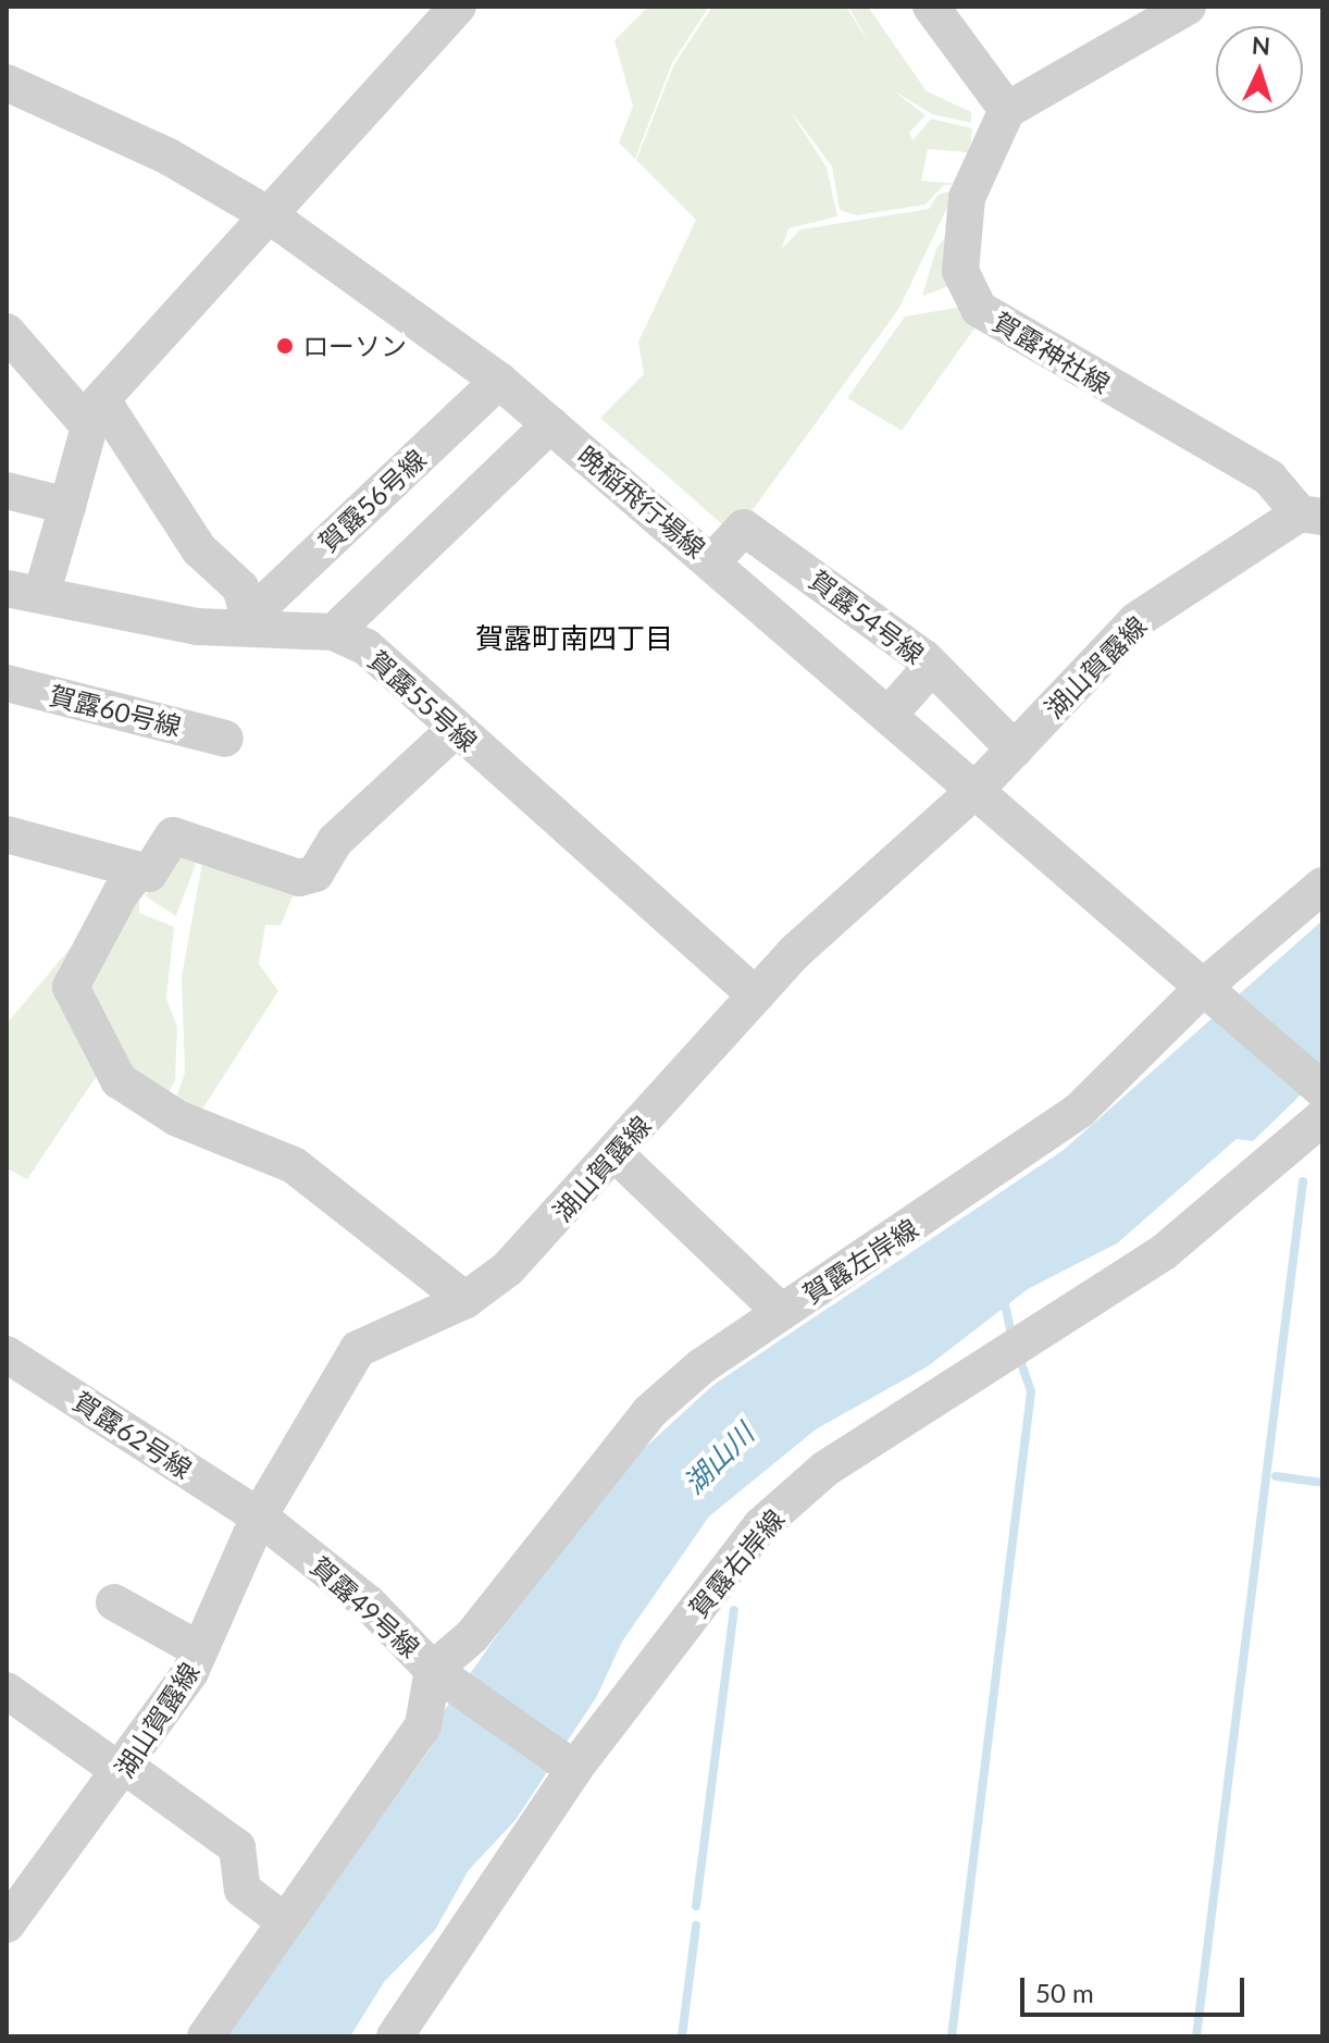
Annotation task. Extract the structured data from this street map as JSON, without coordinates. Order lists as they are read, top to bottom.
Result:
{
  "streets": {
    "street": [
      "賀露神社線",
      "賀露56号線",
      "晩稲飛行場線",
      "賀露54号線",
      "湖山賀露線",
      "賀露55号線",
      "賀露60号線",
      "賀露左岸線",
      "賀露62号線",
      "賀露右岸線",
      "賀露49号線"
    ]
  },
  "crossings": [
    ["賀露神社線", "湖山賀露線"],
    ["賀露56号線", "晩稲飛行場線"],
    ["賀露56号線", "賀露55号線"],
    ["晩稲飛行場線", "賀露54号線"],
    ["晩稲飛行場線", "湖山賀露線"],
    ["晩稲飛行場線", "賀露左岸線"],
    ["賀露54号線", "湖山賀露線"],
    ["湖山賀露線", "賀露55号線"],
    ["湖山賀露線", "賀露62号線"],
    ["湖山賀露線", "賀露49号線"],
    ["賀露左岸線", "賀露49号線"],
    ["賀露62号線", "賀露49号線"],
    ["賀露右岸線", "賀露49号線"]
  ],
  "districts": ["賀露町南四丁目"],
  "water": ["湖山川"],
  "places": ["ローソン"],
  "scale_bar": "50 m",
  "north": "top"
}
